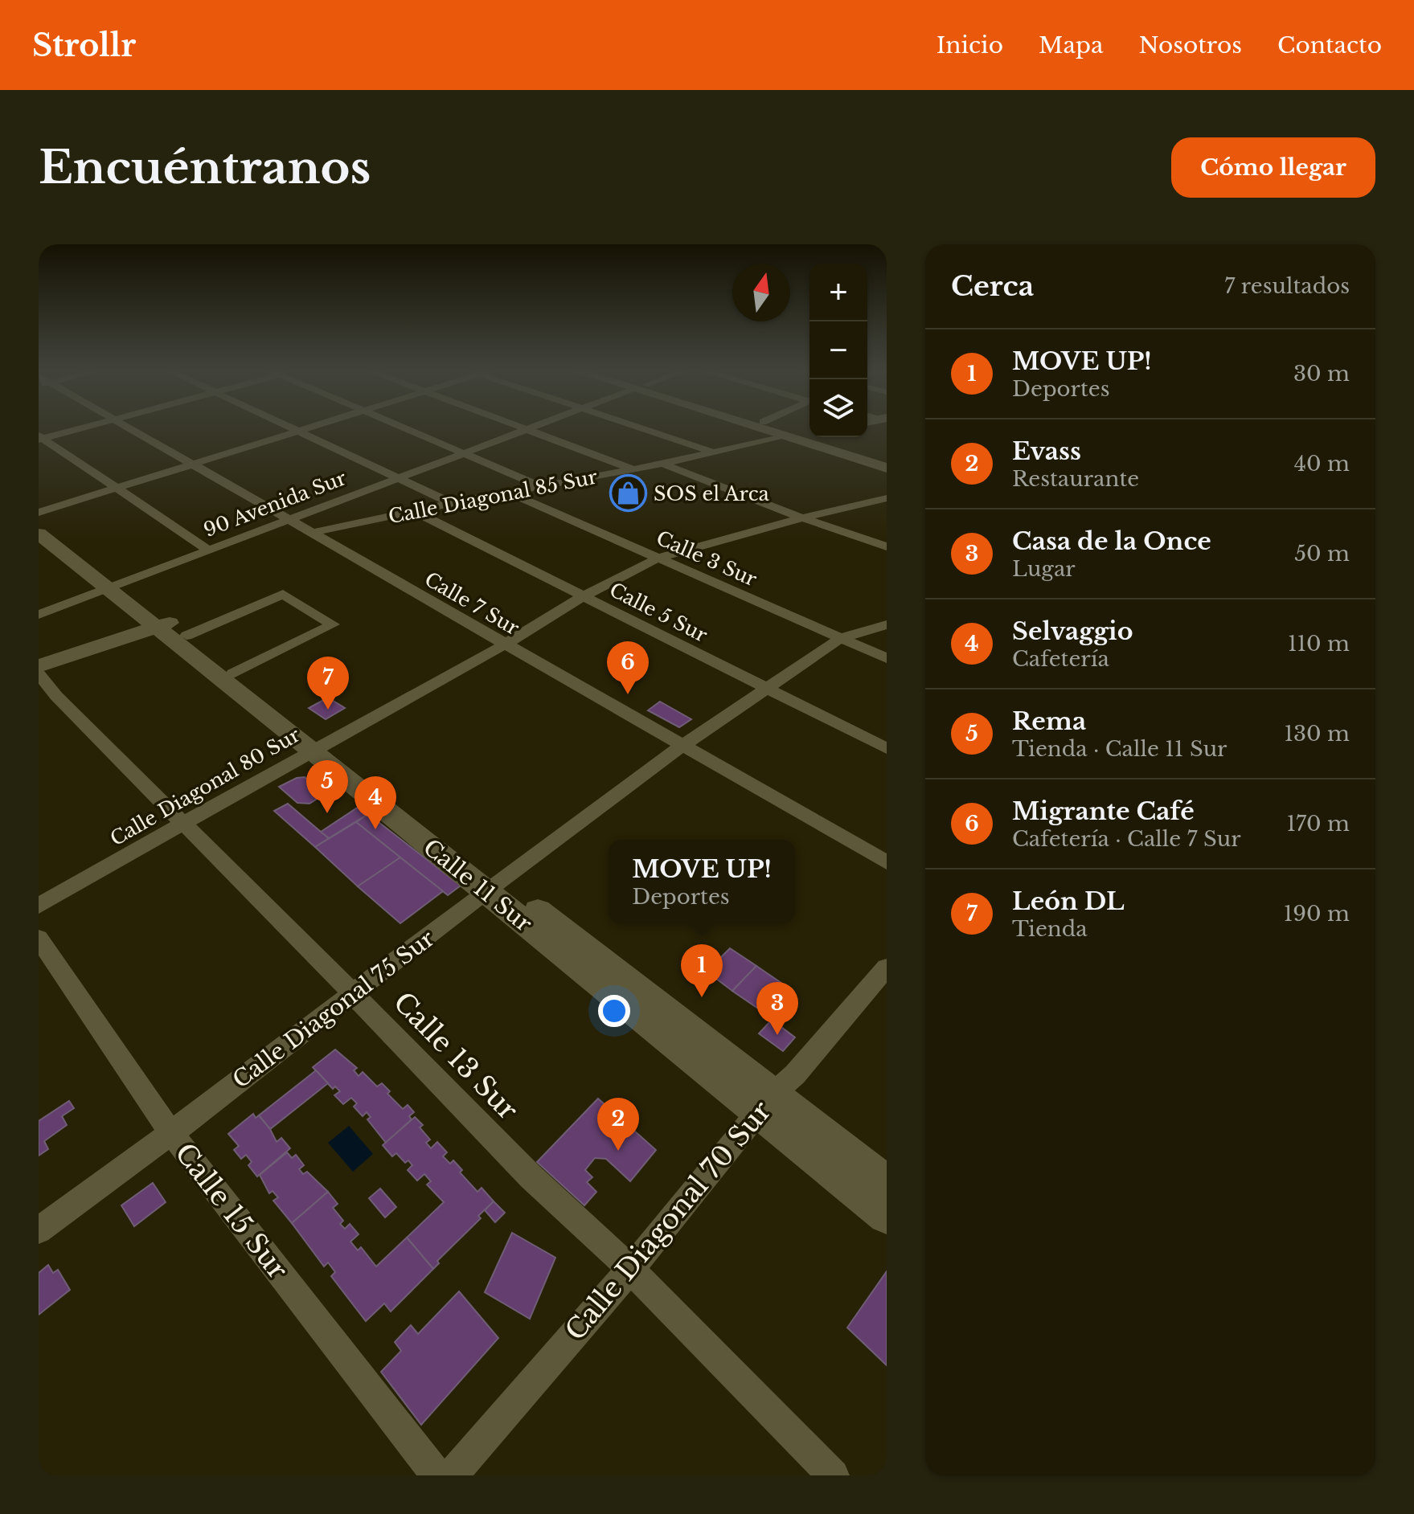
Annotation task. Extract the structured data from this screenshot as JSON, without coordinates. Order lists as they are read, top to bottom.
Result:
{
  "streets": {
    "main road": ["Calle 11 Sur"],
    "street": [
      "Calle Diagonal 85 Sur",
      "90 Avenida Sur",
      "Calle 3 Sur",
      "Calle 7 Sur",
      "Calle 5 Sur",
      "Calle Diagonal 80 Sur",
      "Calle Diagonal 75 Sur",
      "Calle 13 Sur",
      "Calle 15 Sur",
      "Calle Diagonal 70 Sur"
    ]
  },
  "crossings": [
    ["Calle Diagonal 85 Sur", "Calle 3 Sur"],
    ["Calle Diagonal 85 Sur", "Calle 7 Sur"],
    ["Calle Diagonal 85 Sur", "Calle 5 Sur"],
    ["90 Avenida Sur", "Calle 7 Sur"],
    ["90 Avenida Sur", "Calle 11 Sur"],
    ["Calle 3 Sur", "Calle Diagonal 80 Sur"],
    ["Calle 3 Sur", "Calle Diagonal 75 Sur"],
    ["Calle 7 Sur", "Calle Diagonal 80 Sur"],
    ["Calle 7 Sur", "Calle Diagonal 75 Sur"],
    ["Calle 5 Sur", "Calle Diagonal 80 Sur"],
    ["Calle 5 Sur", "Calle Diagonal 75 Sur"],
    ["Calle Diagonal 80 Sur", "Calle 11 Sur"],
    ["Calle Diagonal 80 Sur", "Calle 13 Sur"],
    ["Calle 11 Sur", "Calle Diagonal 75 Sur"],
    ["Calle 11 Sur", "Calle Diagonal 70 Sur"],
    ["Calle Diagonal 75 Sur", "Calle 13 Sur"],
    ["Calle Diagonal 75 Sur", "Calle 15 Sur"],
    ["Calle 13 Sur", "Calle Diagonal 70 Sur"]
  ],
  "places": {
    "shop": ["SOS el Arca"]
  },
  "north": "top",
  "page": {
    "header": "Strollr",
    "nav": [
      "Inicio",
      "Mapa",
      "Nosotros",
      "Contacto"
    ],
    "buttons": "Cómo llegar",
    "title": "Encuéntranos",
    "heading": ["Cerca", "7 resultados"],
    "map_buttons": ["+", "−"],
    "list": [
      {
        "mark": "1",
        "name": "MOVE UP!",
        "note": "Deportes",
        "value": "30 m"
      },
      {
        "mark": "2",
        "name": "Evass",
        "note": "Restaurante",
        "value": "40 m"
      },
      {
        "mark": "3",
        "name": "Casa de la Once",
        "note": "Lugar",
        "value": "50 m"
      },
      {
        "mark": "4",
        "name": "Selvaggio",
        "note": "Cafetería",
        "value": "110 m"
      },
      {
        "mark": "5",
        "name": "Rema",
        "note": "Tienda · Calle 11 Sur",
        "value": "130 m"
      },
      {
        "mark": "6",
        "name": "Migrante Café",
        "note": "Cafetería · Calle 7 Sur",
        "value": "170 m"
      },
      {
        "mark": "7",
        "name": "León DL",
        "note": "Tienda",
        "value": "190 m"
      }
    ],
    "pins": [
      "6",
      "7",
      "5",
      "4",
      "1",
      "3",
      "2"
    ],
    "popup": ["MOVE UP!", "Deportes"]
  }
}
